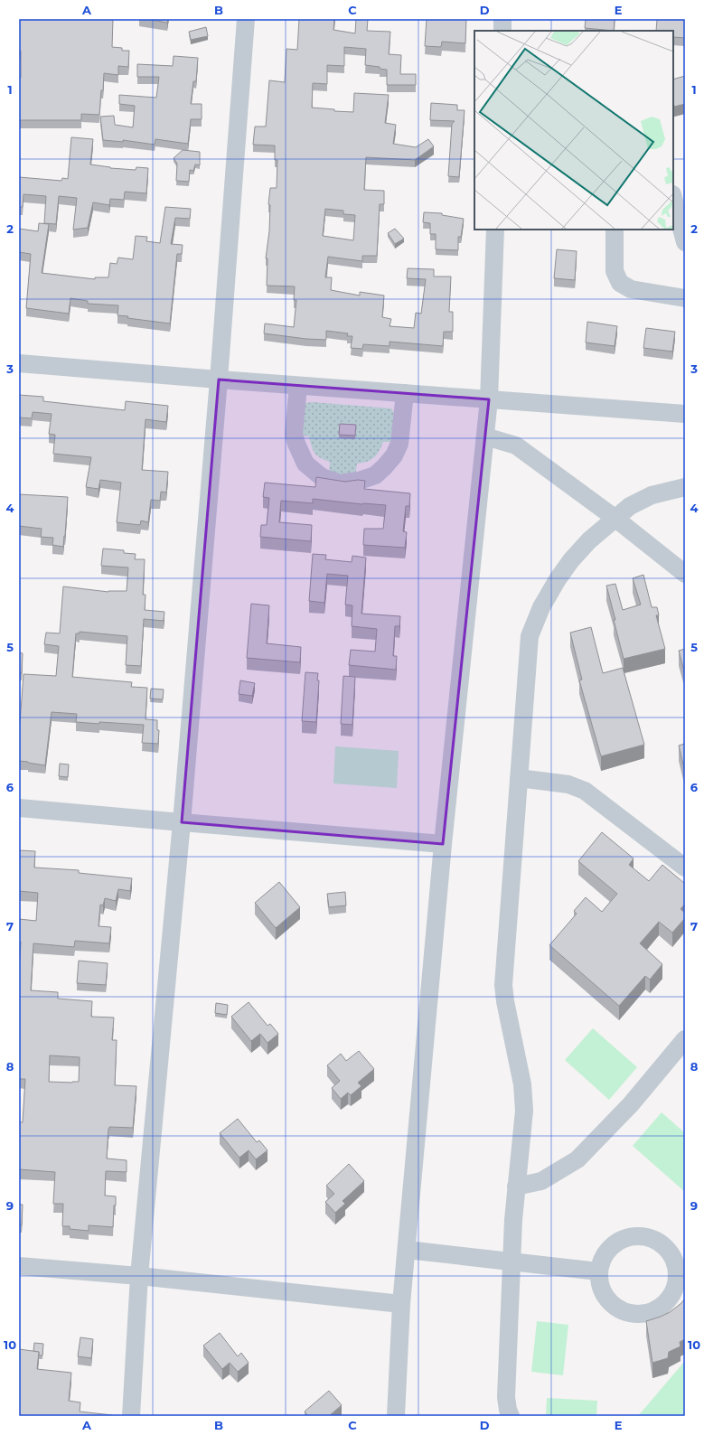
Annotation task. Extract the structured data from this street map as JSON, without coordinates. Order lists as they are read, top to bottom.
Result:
{
  "grid": {
    "columns": [
      "A",
      "B",
      "C",
      "D",
      "E"
    ],
    "rows": [
      "1",
      "2",
      "3",
      "4",
      "5",
      "6",
      "7",
      "8",
      "9",
      "10"
    ]
  }
}
